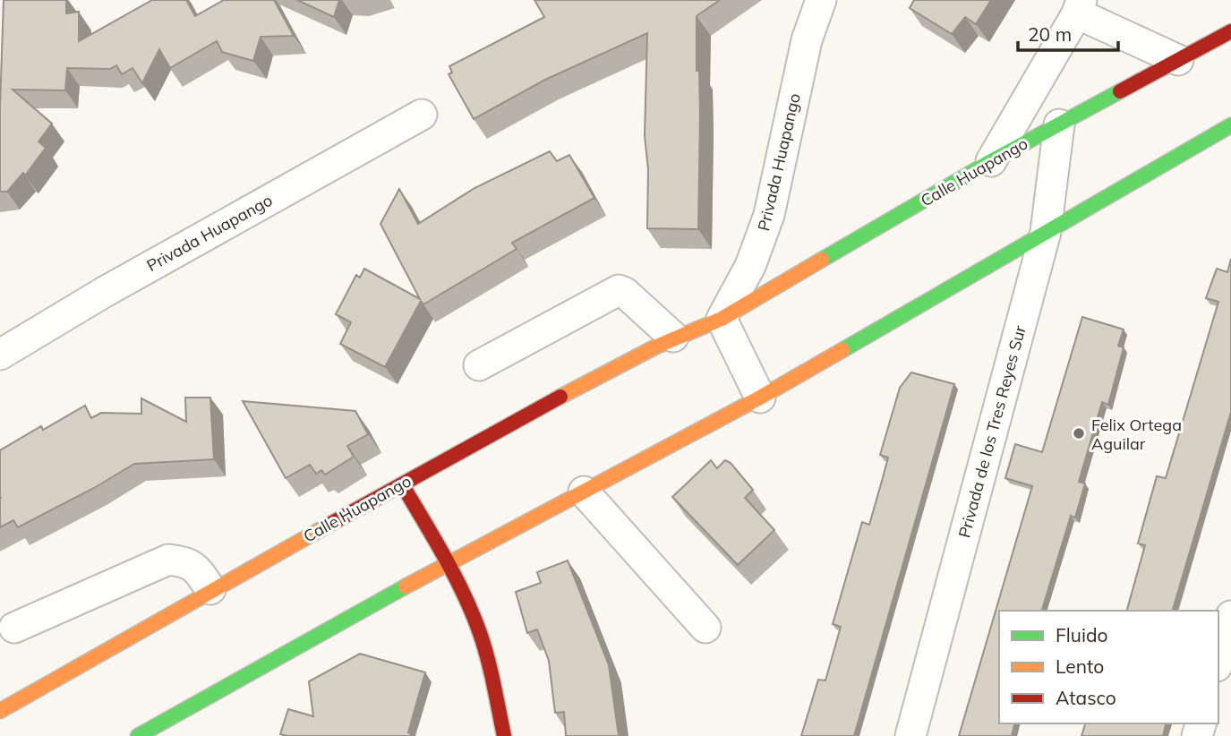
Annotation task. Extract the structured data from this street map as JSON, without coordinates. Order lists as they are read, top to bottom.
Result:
{
  "streets": {
    "main road": ["Calle Huapango"],
    "street": ["Privada Huapango", "Privada de los Tres Reyes Sur"]
  },
  "crossings": [
    ["Privada Huapango", "Calle Huapango"],
    ["Calle Huapango", "Privada de los Tres Reyes Sur"]
  ],
  "places": ["Felix Ortega Aguilar"],
  "legend": ["Fluido", "Lento", "Atasco"],
  "scale_bar": "20 m"
}
